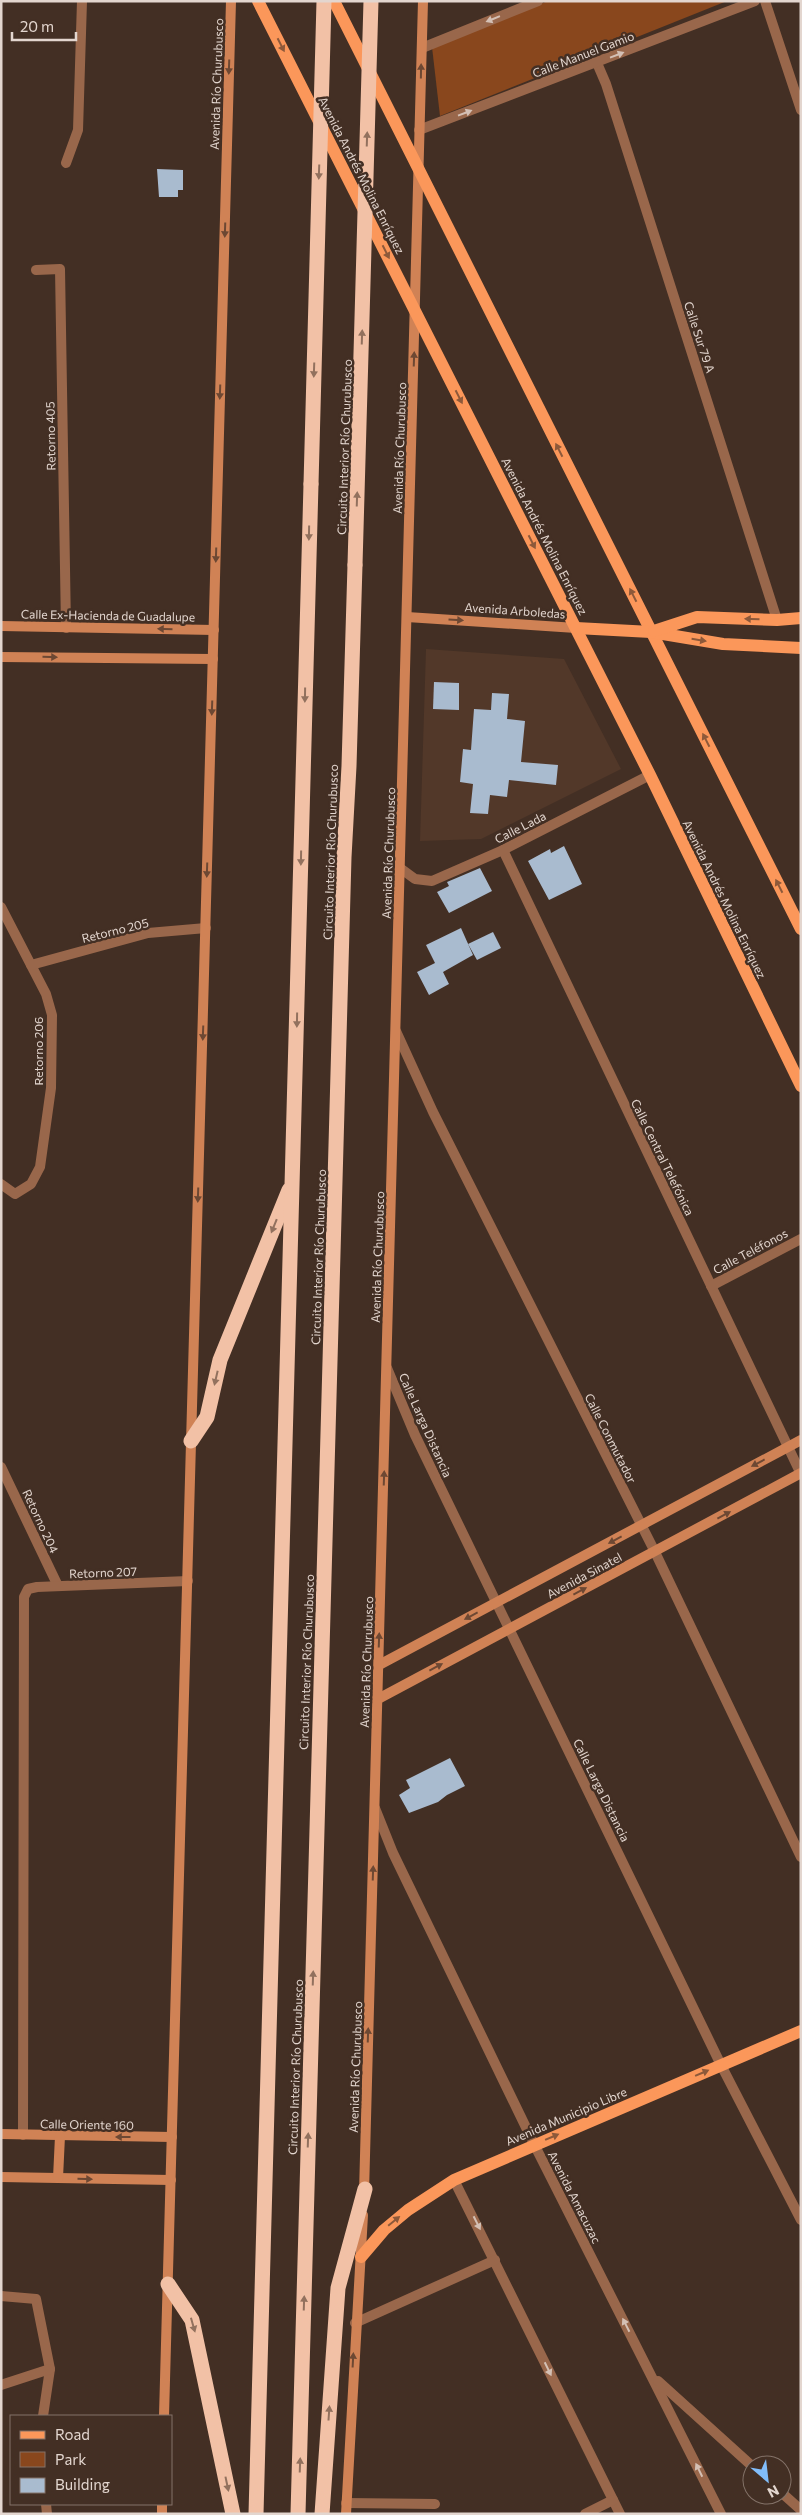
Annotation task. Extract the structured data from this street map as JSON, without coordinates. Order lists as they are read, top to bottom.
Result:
{
  "streets": {
    "highway": ["Circuito Interior Río Churubusco"],
    "main road": [
      "Avenida Río Churubusco",
      "Avenida Andrés Molina Enríquez",
      "Avenida Arboledas",
      "Calle Ex-Hacienda de Guadalupe",
      "Avenida Sinatel",
      "Avenida Municipio Libre",
      "Calle Oriente 160"
    ],
    "street": [
      "Calle Manuel Gamio",
      "Calle Sur 79 A",
      "Retorno 405",
      "Calle Lada",
      "Retorno 205",
      "Retorno 206",
      "Calle Central Telefónica",
      "Calle Teléfonos",
      "Calle Larga Distancia",
      "Calle Conmutador",
      "Retorno 204",
      "Retorno 207",
      "Avenida Amacuzac"
    ]
  },
  "crossings": [
    ["Calle Manuel Gamio", "Avenida Río Churubusco"],
    ["Calle Manuel Gamio", "Calle Sur 79 A"],
    ["Avenida Río Churubusco", "Avenida Andrés Molina Enríquez"],
    ["Avenida Río Churubusco", "Avenida Arboledas"],
    ["Avenida Río Churubusco", "Calle Ex-Hacienda de Guadalupe"],
    ["Avenida Río Churubusco", "Calle Lada"],
    ["Avenida Río Churubusco", "Retorno 205"],
    ["Avenida Río Churubusco", "Calle Larga Distancia"],
    ["Avenida Río Churubusco", "Calle Conmutador"],
    ["Avenida Río Churubusco", "Retorno 207"],
    ["Avenida Río Churubusco", "Avenida Sinatel"],
    ["Avenida Río Churubusco", "Avenida Municipio Libre"],
    ["Avenida Río Churubusco", "Calle Oriente 160"],
    ["Avenida Río Churubusco", "Avenida Amacuzac"],
    ["Avenida Andrés Molina Enríquez", "Avenida Arboledas"],
    ["Avenida Andrés Molina Enríquez", "Calle Lada"],
    ["Calle Sur 79 A", "Avenida Arboledas"],
    ["Retorno 405", "Calle Ex-Hacienda de Guadalupe"],
    ["Calle Lada", "Calle Central Telefónica"],
    ["Retorno 205", "Retorno 206"],
    ["Calle Central Telefónica", "Calle Teléfonos"],
    ["Calle Central Telefónica", "Avenida Sinatel"],
    ["Calle Larga Distancia", "Avenida Sinatel"],
    ["Calle Larga Distancia", "Avenida Municipio Libre"],
    ["Calle Conmutador", "Avenida Sinatel"],
    ["Retorno 204", "Retorno 207"],
    ["Retorno 207", "Calle Oriente 160"],
    ["Avenida Municipio Libre", "Avenida Amacuzac"]
  ],
  "one_way": ["Avenida Municipio Libre"],
  "legend": ["Road", "Park", "Building"],
  "scale_bar": "20 m",
  "north": "bottom right"
}
